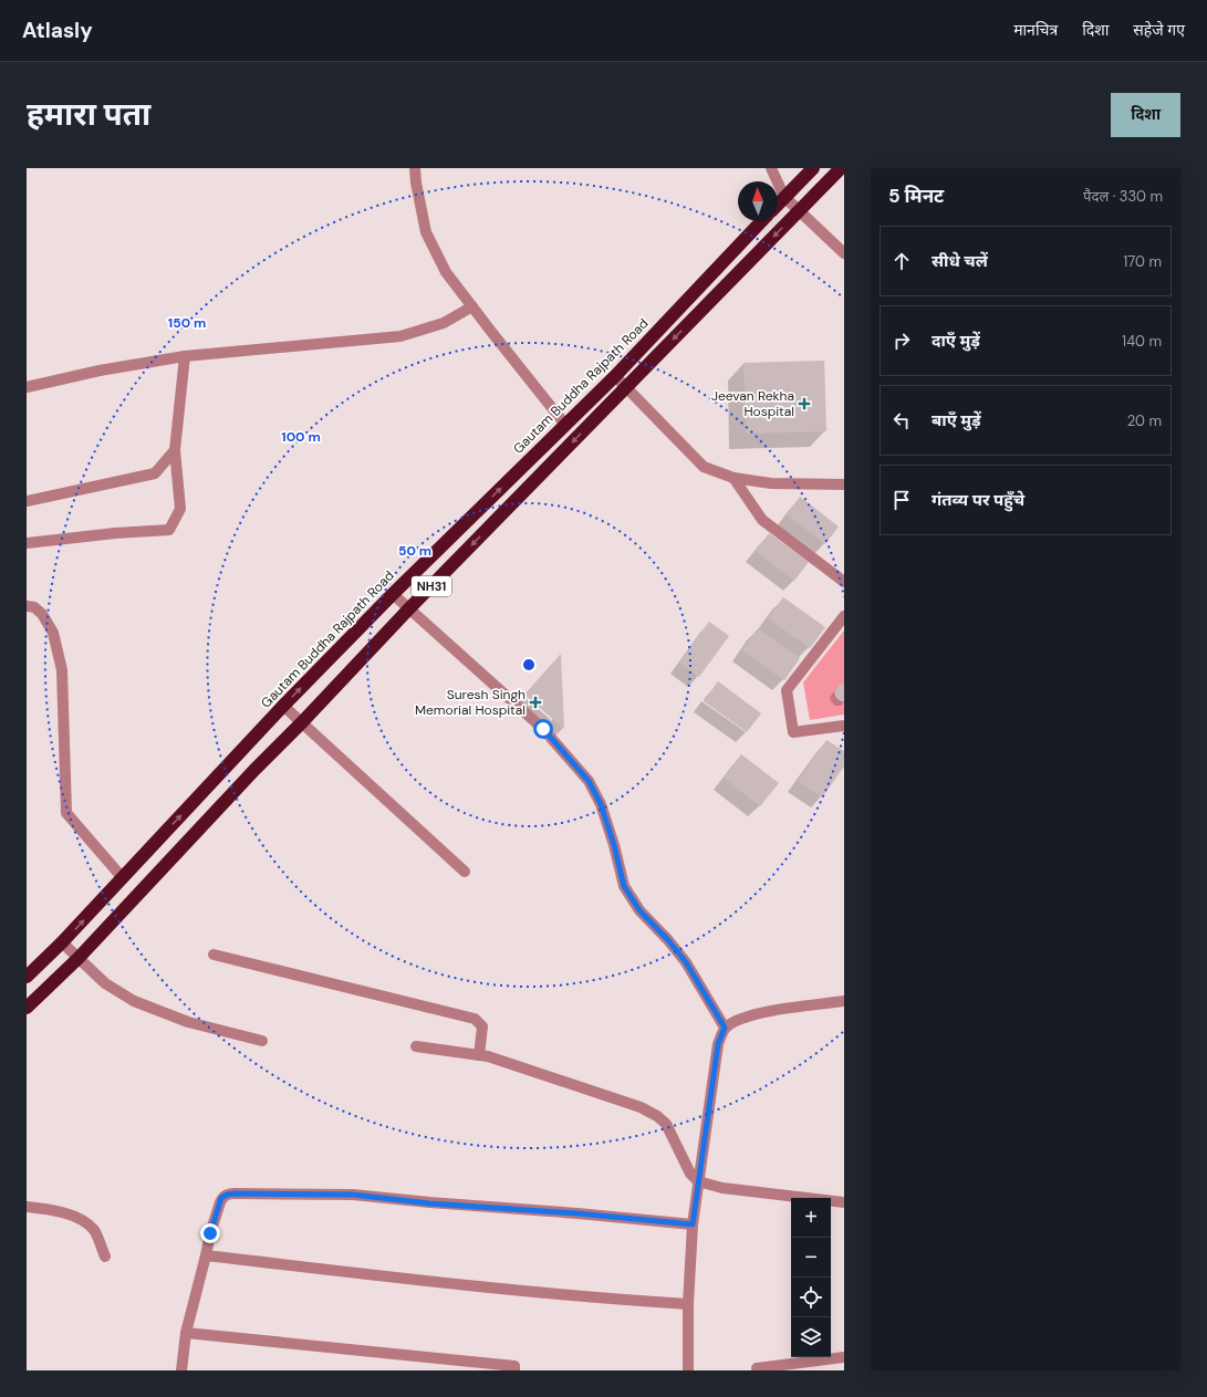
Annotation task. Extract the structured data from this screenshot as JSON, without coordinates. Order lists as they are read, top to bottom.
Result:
{
  "streets": {
    "highway": ["Gautam Buddha Rajpath Road", "NH31"]
  },
  "places": {
    "health": ["Jeevan Rekha Hospital", "Suresh Singh Memorial Hospital"]
  },
  "north": "top",
  "page": {
    "header": "Atlasly",
    "nav": ["मानचित्र", "दिशा", "सहेजे गए"],
    "buttons": "दिशा",
    "title": "हमारा पता",
    "heading": ["5 मिनट", "पैदल · 330 m"],
    "list": [
      ["सीधे चलें", "170 m"],
      ["दाएँ मुड़ें", "140 m"],
      ["बाएँ मुड़ें", "20 m"],
      "गंतव्य पर पहुँचे"
    ],
    "map_buttons": ["+", "−"]
  },
  "rings": ["150 m", "100 m", "50 m"]
}
